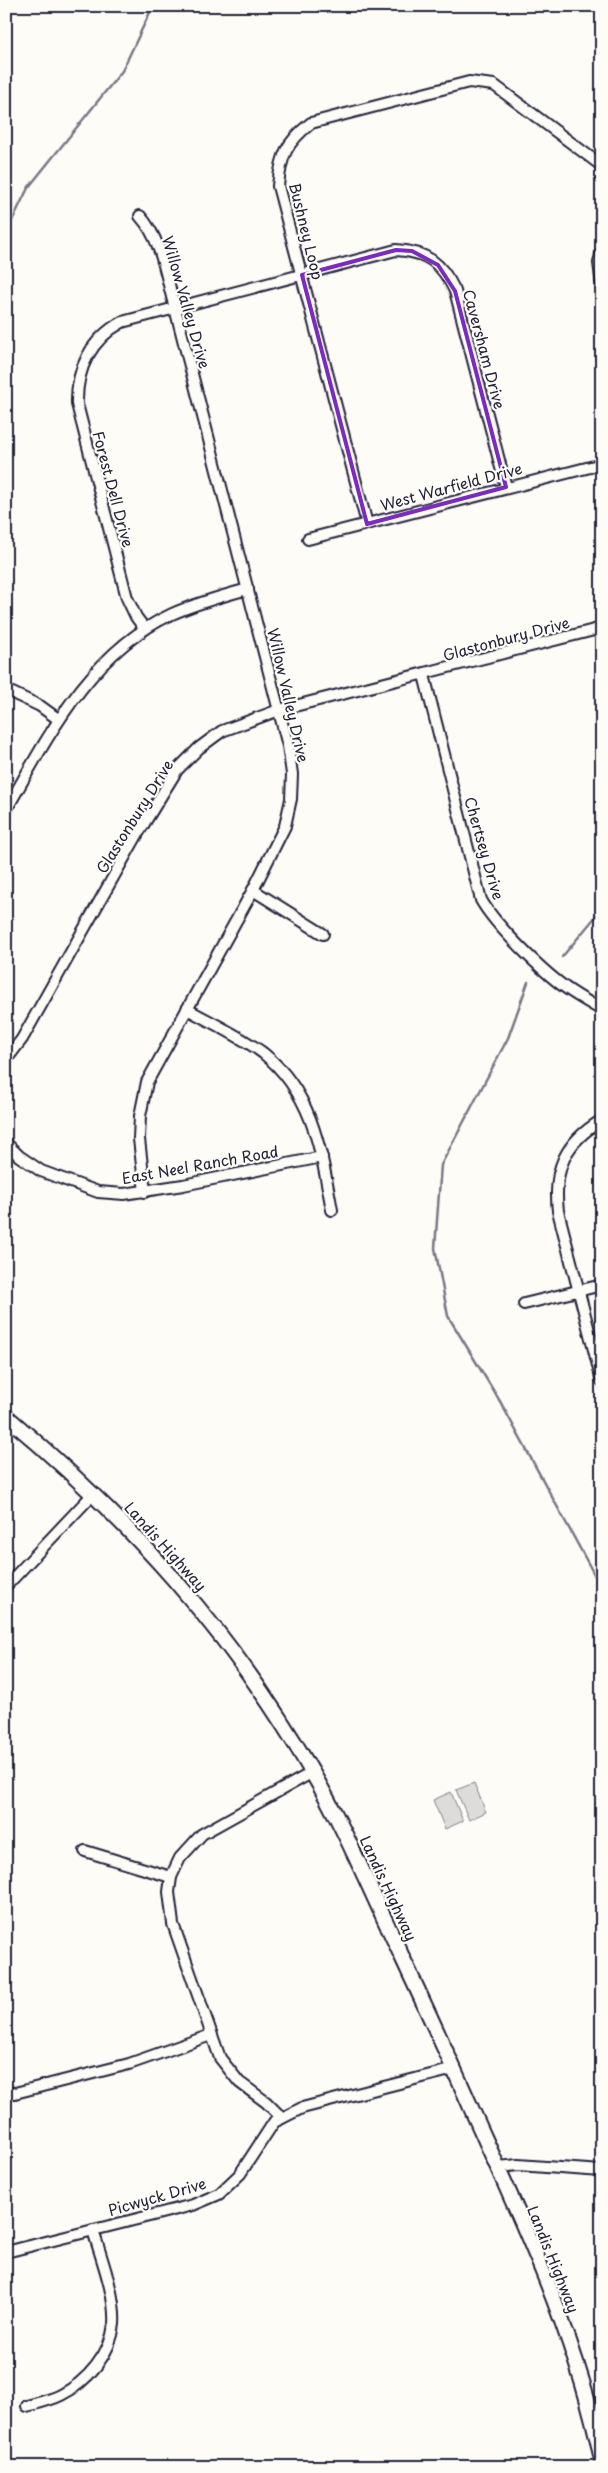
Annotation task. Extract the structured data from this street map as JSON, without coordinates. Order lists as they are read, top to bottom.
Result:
{
  "streets": {
    "main road": ["Landis Highway"],
    "street": [
      "Bushney Loop",
      "Willow Valley Drive",
      "Caversham Drive",
      "West Warfield Drive",
      "Forest Dell Drive",
      "Glastonbury Drive",
      "Chertsey Drive",
      "East Neel Ranch Road",
      "Picwyck Drive"
    ]
  },
  "crossings": [
    ["Bushney Loop", "Caversham Drive"],
    ["Bushney Loop", "West Warfield Drive"],
    ["Willow Valley Drive", "Caversham Drive"],
    ["Willow Valley Drive", "Glastonbury Drive"],
    ["Willow Valley Drive", "East Neel Ranch Road"],
    ["Caversham Drive", "West Warfield Drive"],
    ["Caversham Drive", "Forest Dell Drive"],
    ["Glastonbury Drive", "Chertsey Drive"],
    ["Landis Highway", "Picwyck Drive"]
  ]
}
